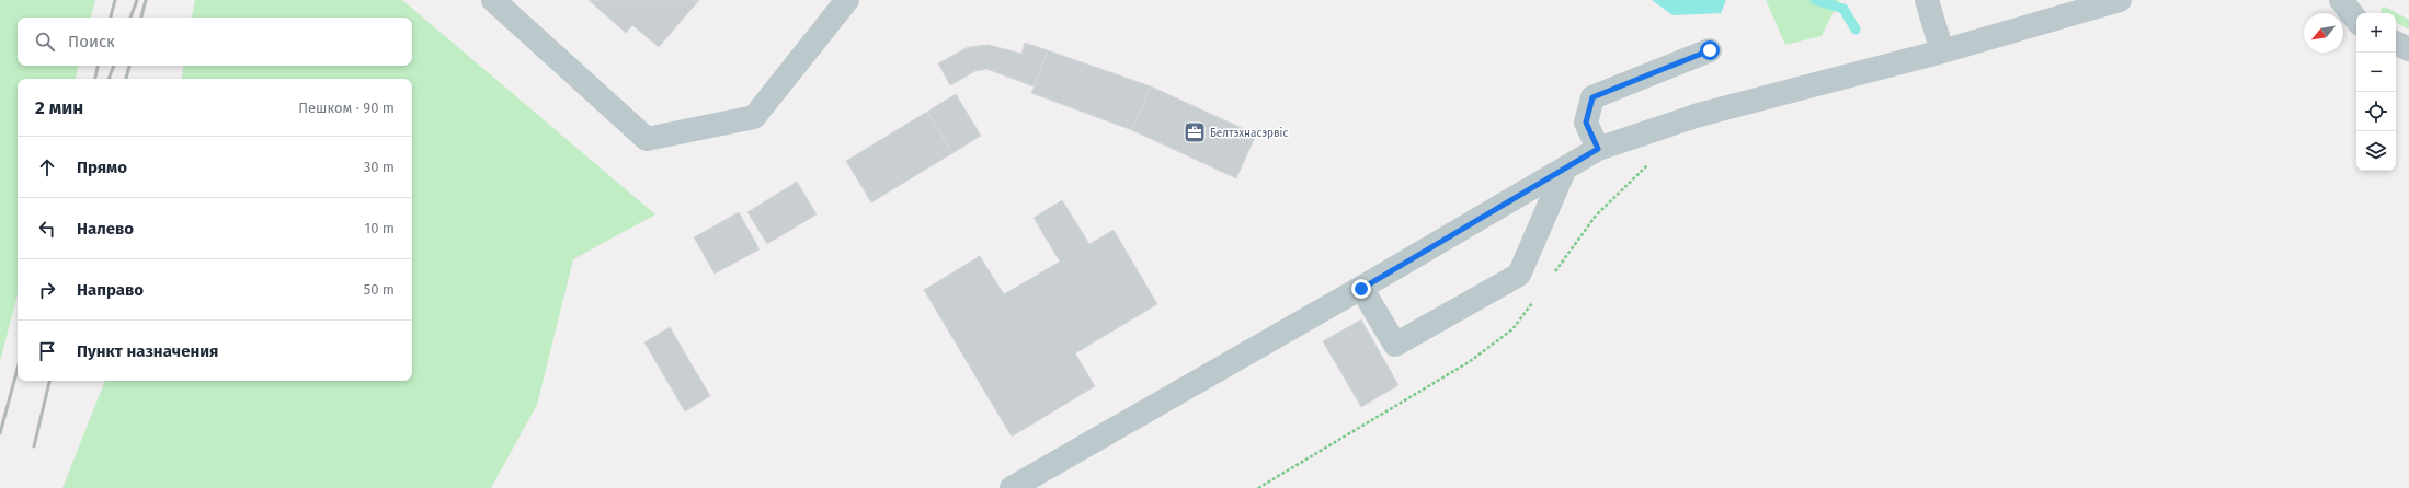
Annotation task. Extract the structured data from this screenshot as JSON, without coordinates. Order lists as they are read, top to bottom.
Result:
{
  "places": {
    "office": ["Белтэхнасэрвіс"]
  },
  "north": "bottom left",
  "page": {
    "map_buttons": ["+", "−"],
    "search": "Поиск",
    "heading": ["2 мин", "Пешком · 90 m"],
    "list": [
      ["Прямо", "30 m"],
      ["Налево", "10 m"],
      ["Направо", "50 m"],
      "Пункт назначения"
    ]
  }
}
